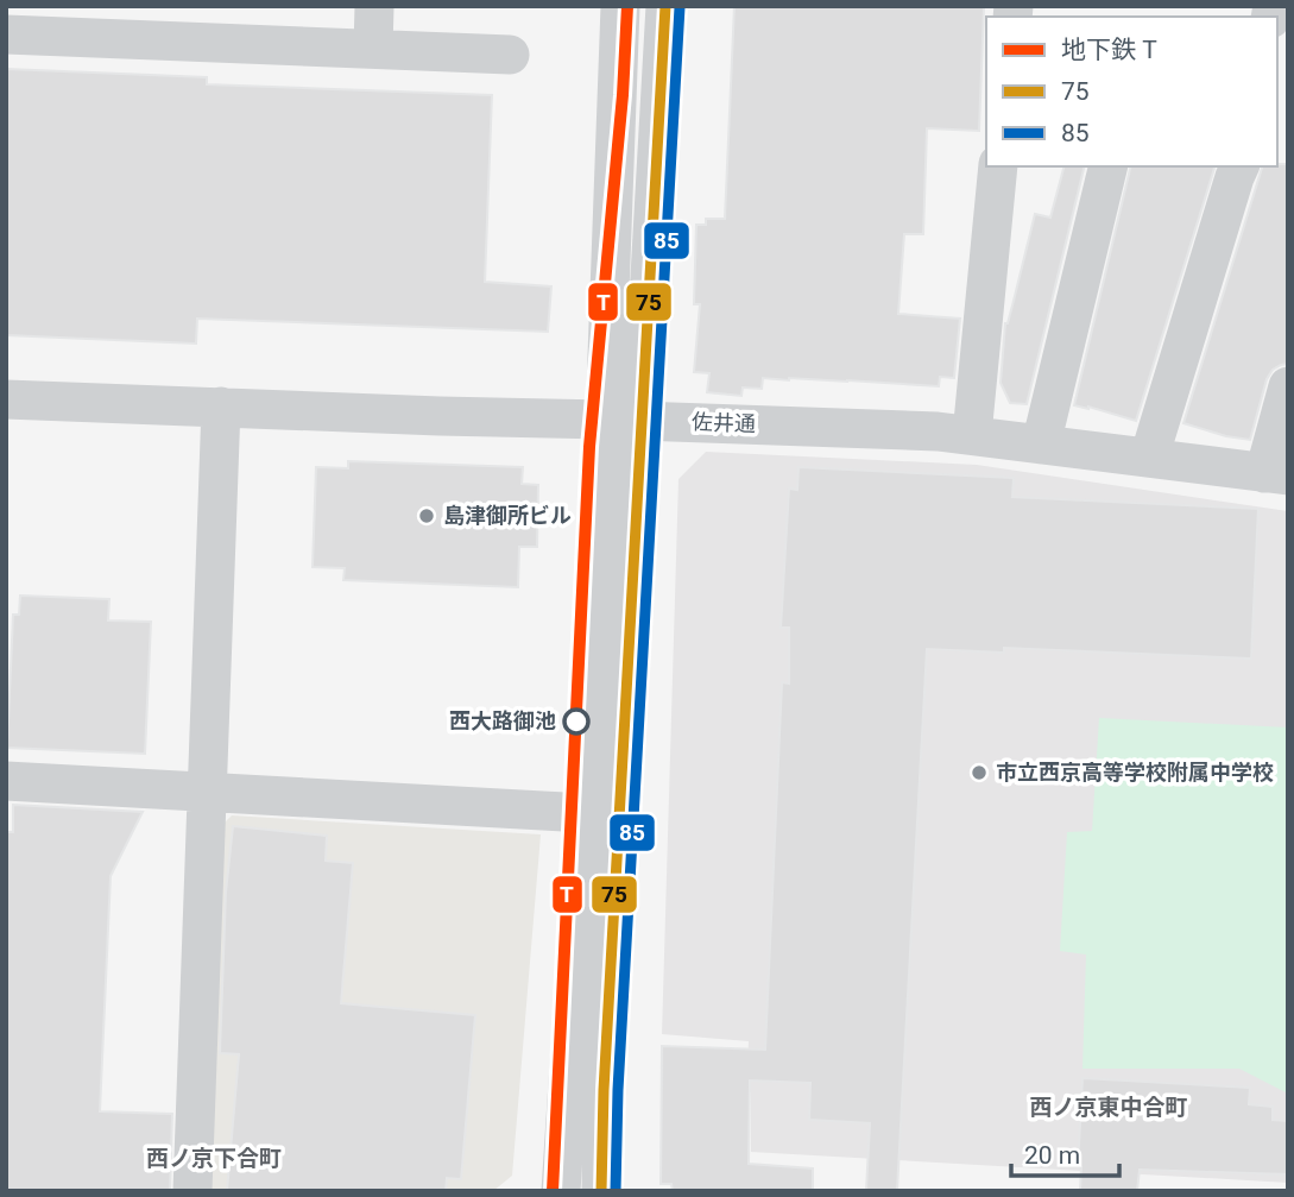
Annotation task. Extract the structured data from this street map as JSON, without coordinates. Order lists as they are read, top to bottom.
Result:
{
  "streets": {
    "street": ["佐井通"]
  },
  "districts": ["西ノ京東中合町", "西ノ京下合町"],
  "places": ["島津御所ビル", "西大路御池", "市立西京高等学校附属中学校"],
  "lines": ["metro line T", "transit line 75", "transit line 85"],
  "legend": ["地下鉄 T", "75", "85"],
  "scale_bar": "20 m"
}
